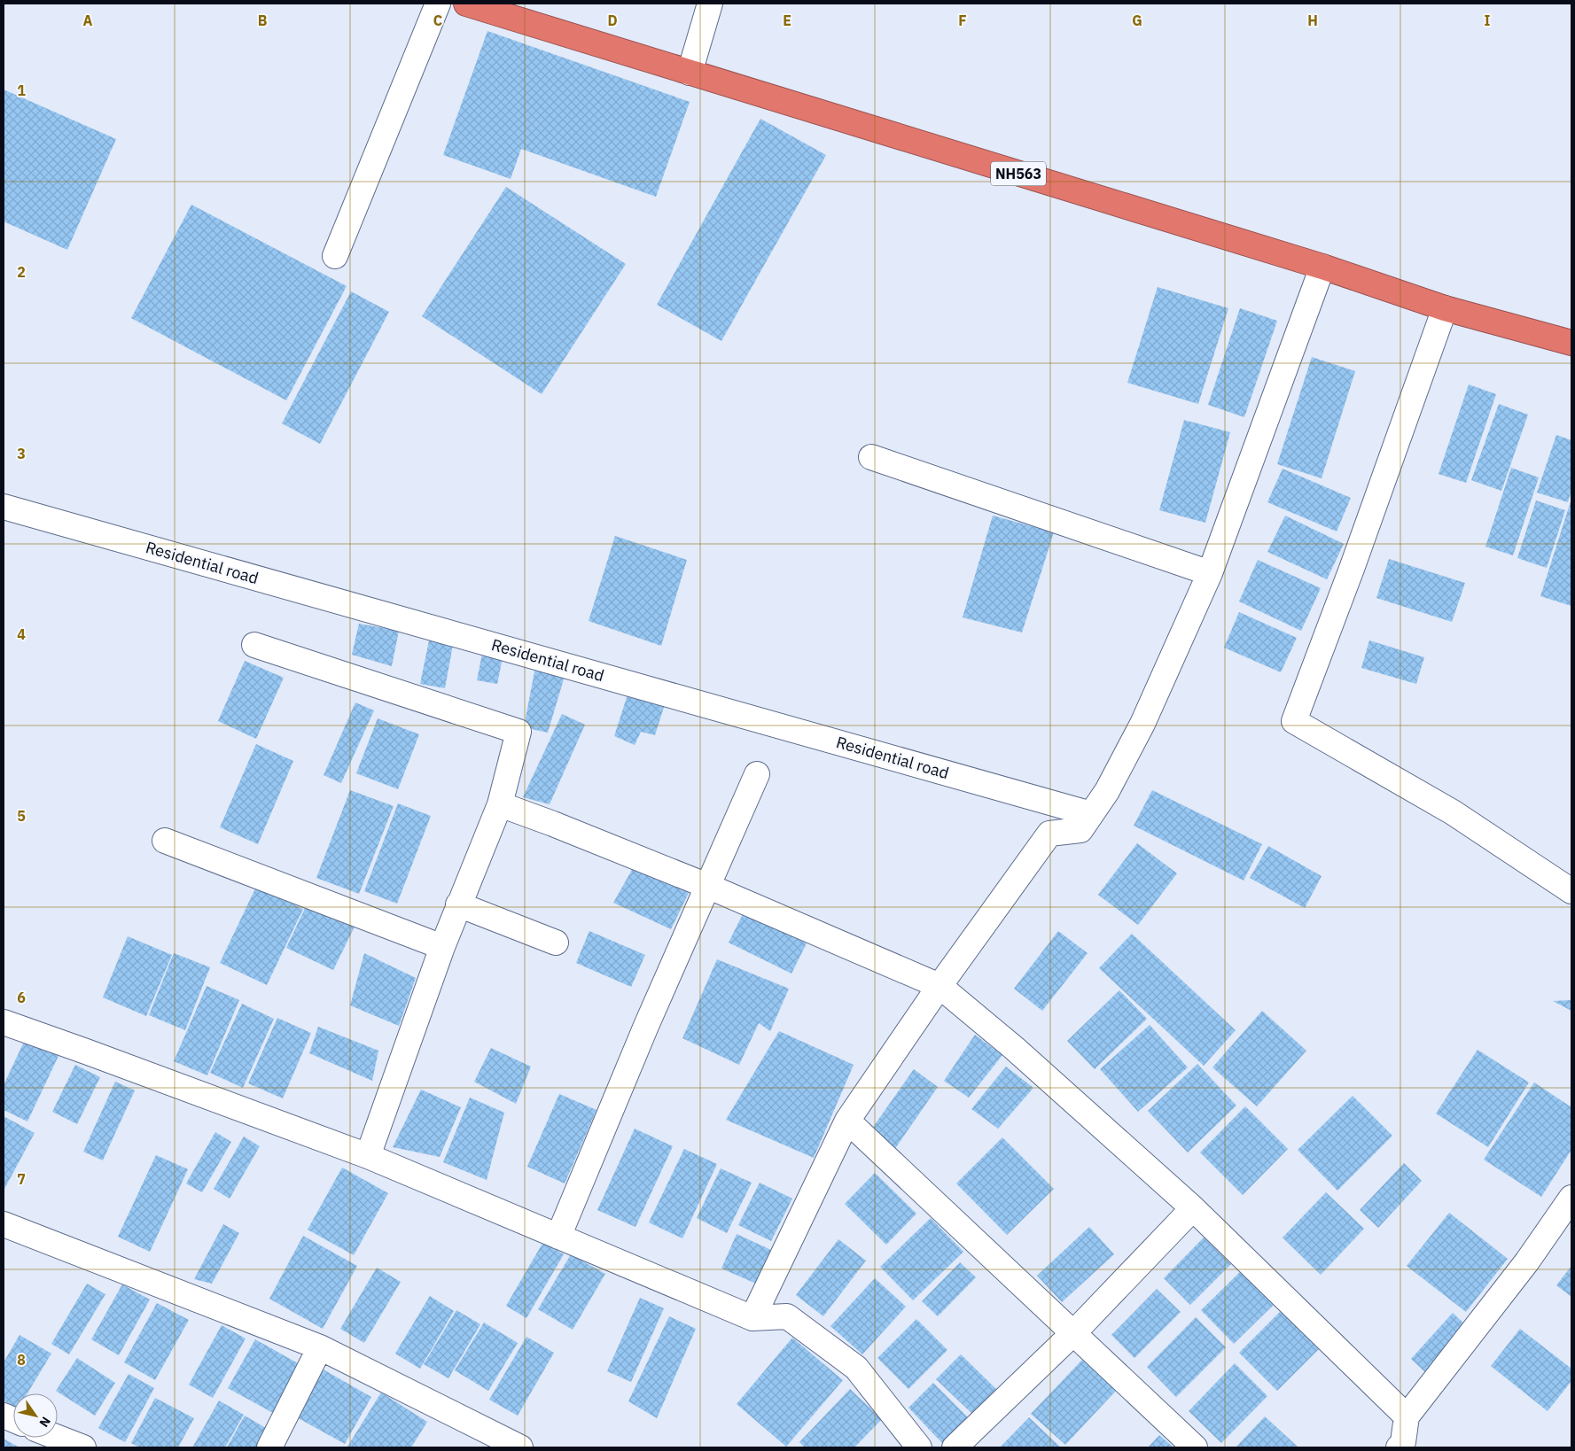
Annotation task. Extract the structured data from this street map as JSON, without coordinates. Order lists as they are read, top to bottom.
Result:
{
  "streets": {
    "highway": ["NH563"],
    "street": ["Residential road"]
  },
  "north": "bottom right",
  "grid": {
    "columns": [
      "A",
      "B",
      "C",
      "D",
      "E",
      "F",
      "G",
      "H",
      "I"
    ],
    "rows": [
      "1",
      "2",
      "3",
      "4",
      "5",
      "6",
      "7",
      "8"
    ]
  }
}
